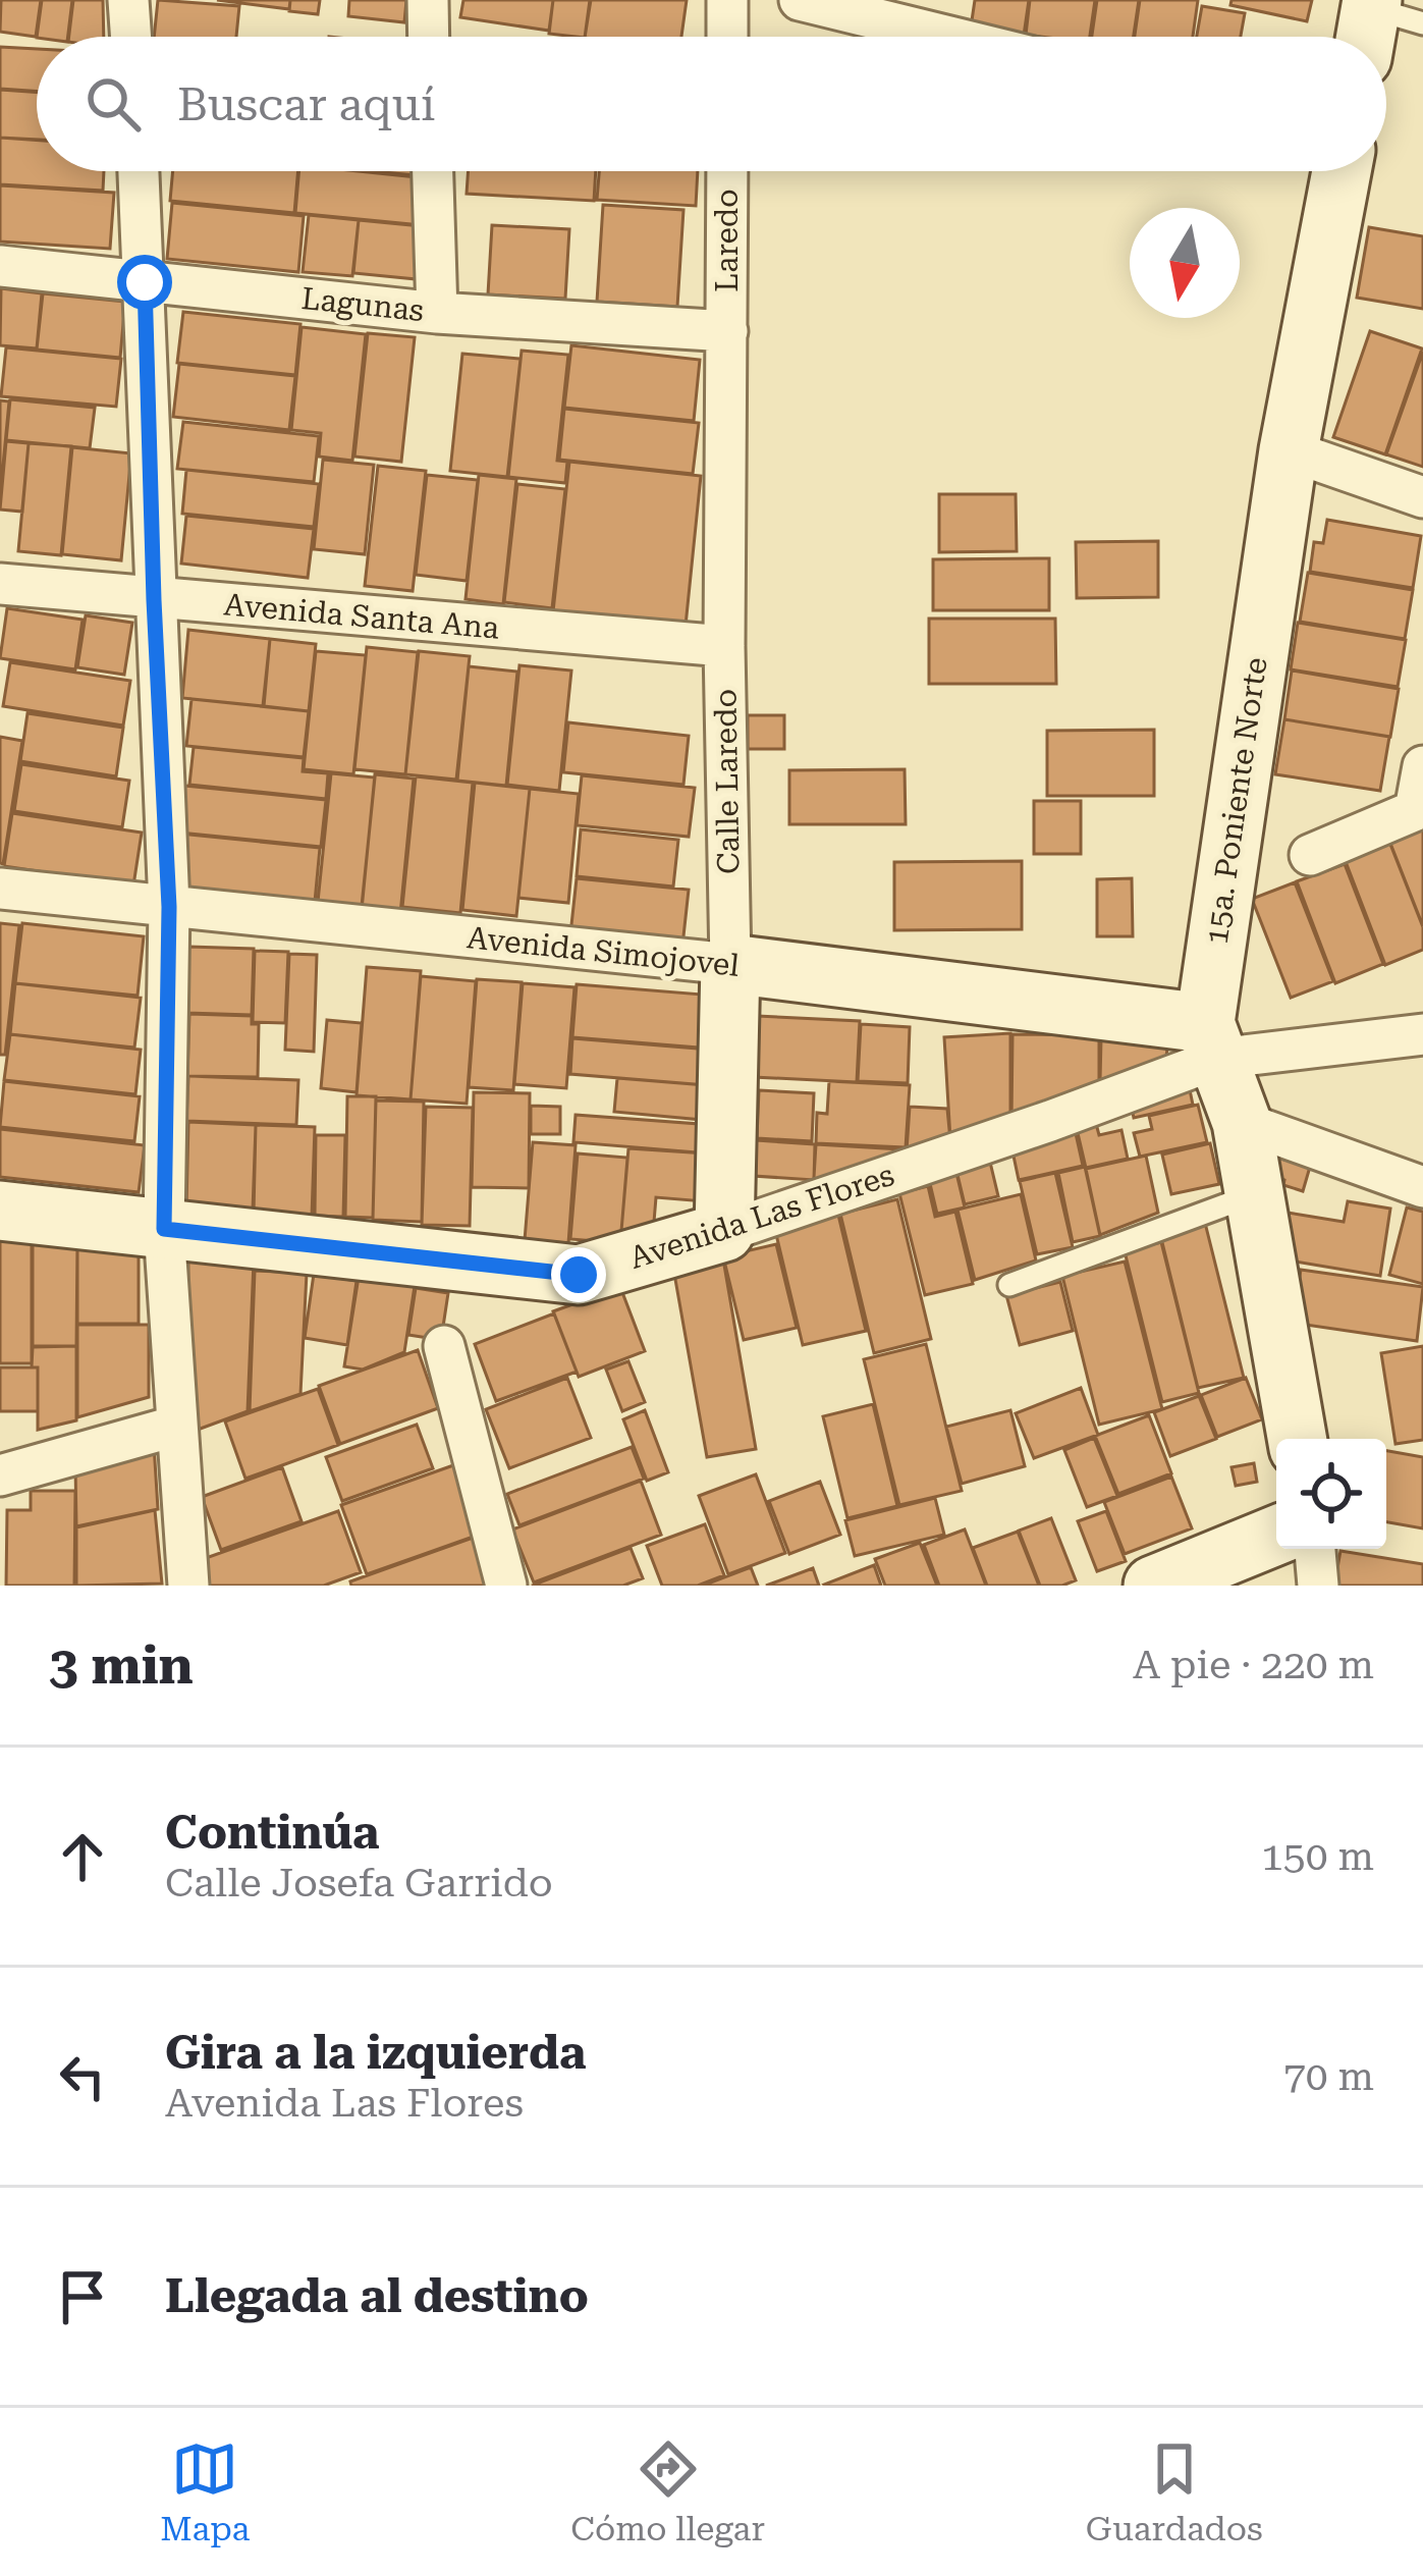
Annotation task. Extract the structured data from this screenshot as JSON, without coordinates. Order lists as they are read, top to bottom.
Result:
{
  "streets": {
    "street": [
      "Laredo",
      "Lagunas",
      "Avenida Santa Ana",
      "Calle Laredo",
      "15a. Poniente Norte",
      "Avenida Simojovel",
      "Avenida Las Flores"
    ]
  },
  "crossings": [
    ["Laredo", "Lagunas"],
    ["Laredo", "Calle Laredo"],
    ["Lagunas", "Calle Laredo"],
    ["Avenida Santa Ana", "Calle Laredo"],
    ["Calle Laredo", "Avenida Simojovel"],
    ["Calle Laredo", "Avenida Las Flores"],
    ["15a. Poniente Norte", "Avenida Simojovel"],
    ["15a. Poniente Norte", "Avenida Las Flores"],
    ["Avenida Simojovel", "Avenida Las Flores"]
  ],
  "north": "bottom",
  "page": {
    "search": "Buscar aquí",
    "heading": ["3 min", "A pie · 220 m"],
    "list": [
      ["Continúa", "Calle Josefa Garrido", "150 m"],
      ["Gira a la izquierda", "Avenida Las Flores", "70 m"],
      "Llegada al destino"
    ],
    "nav": ["Mapa", "Cómo llegar", "Guardados"]
  }
}
